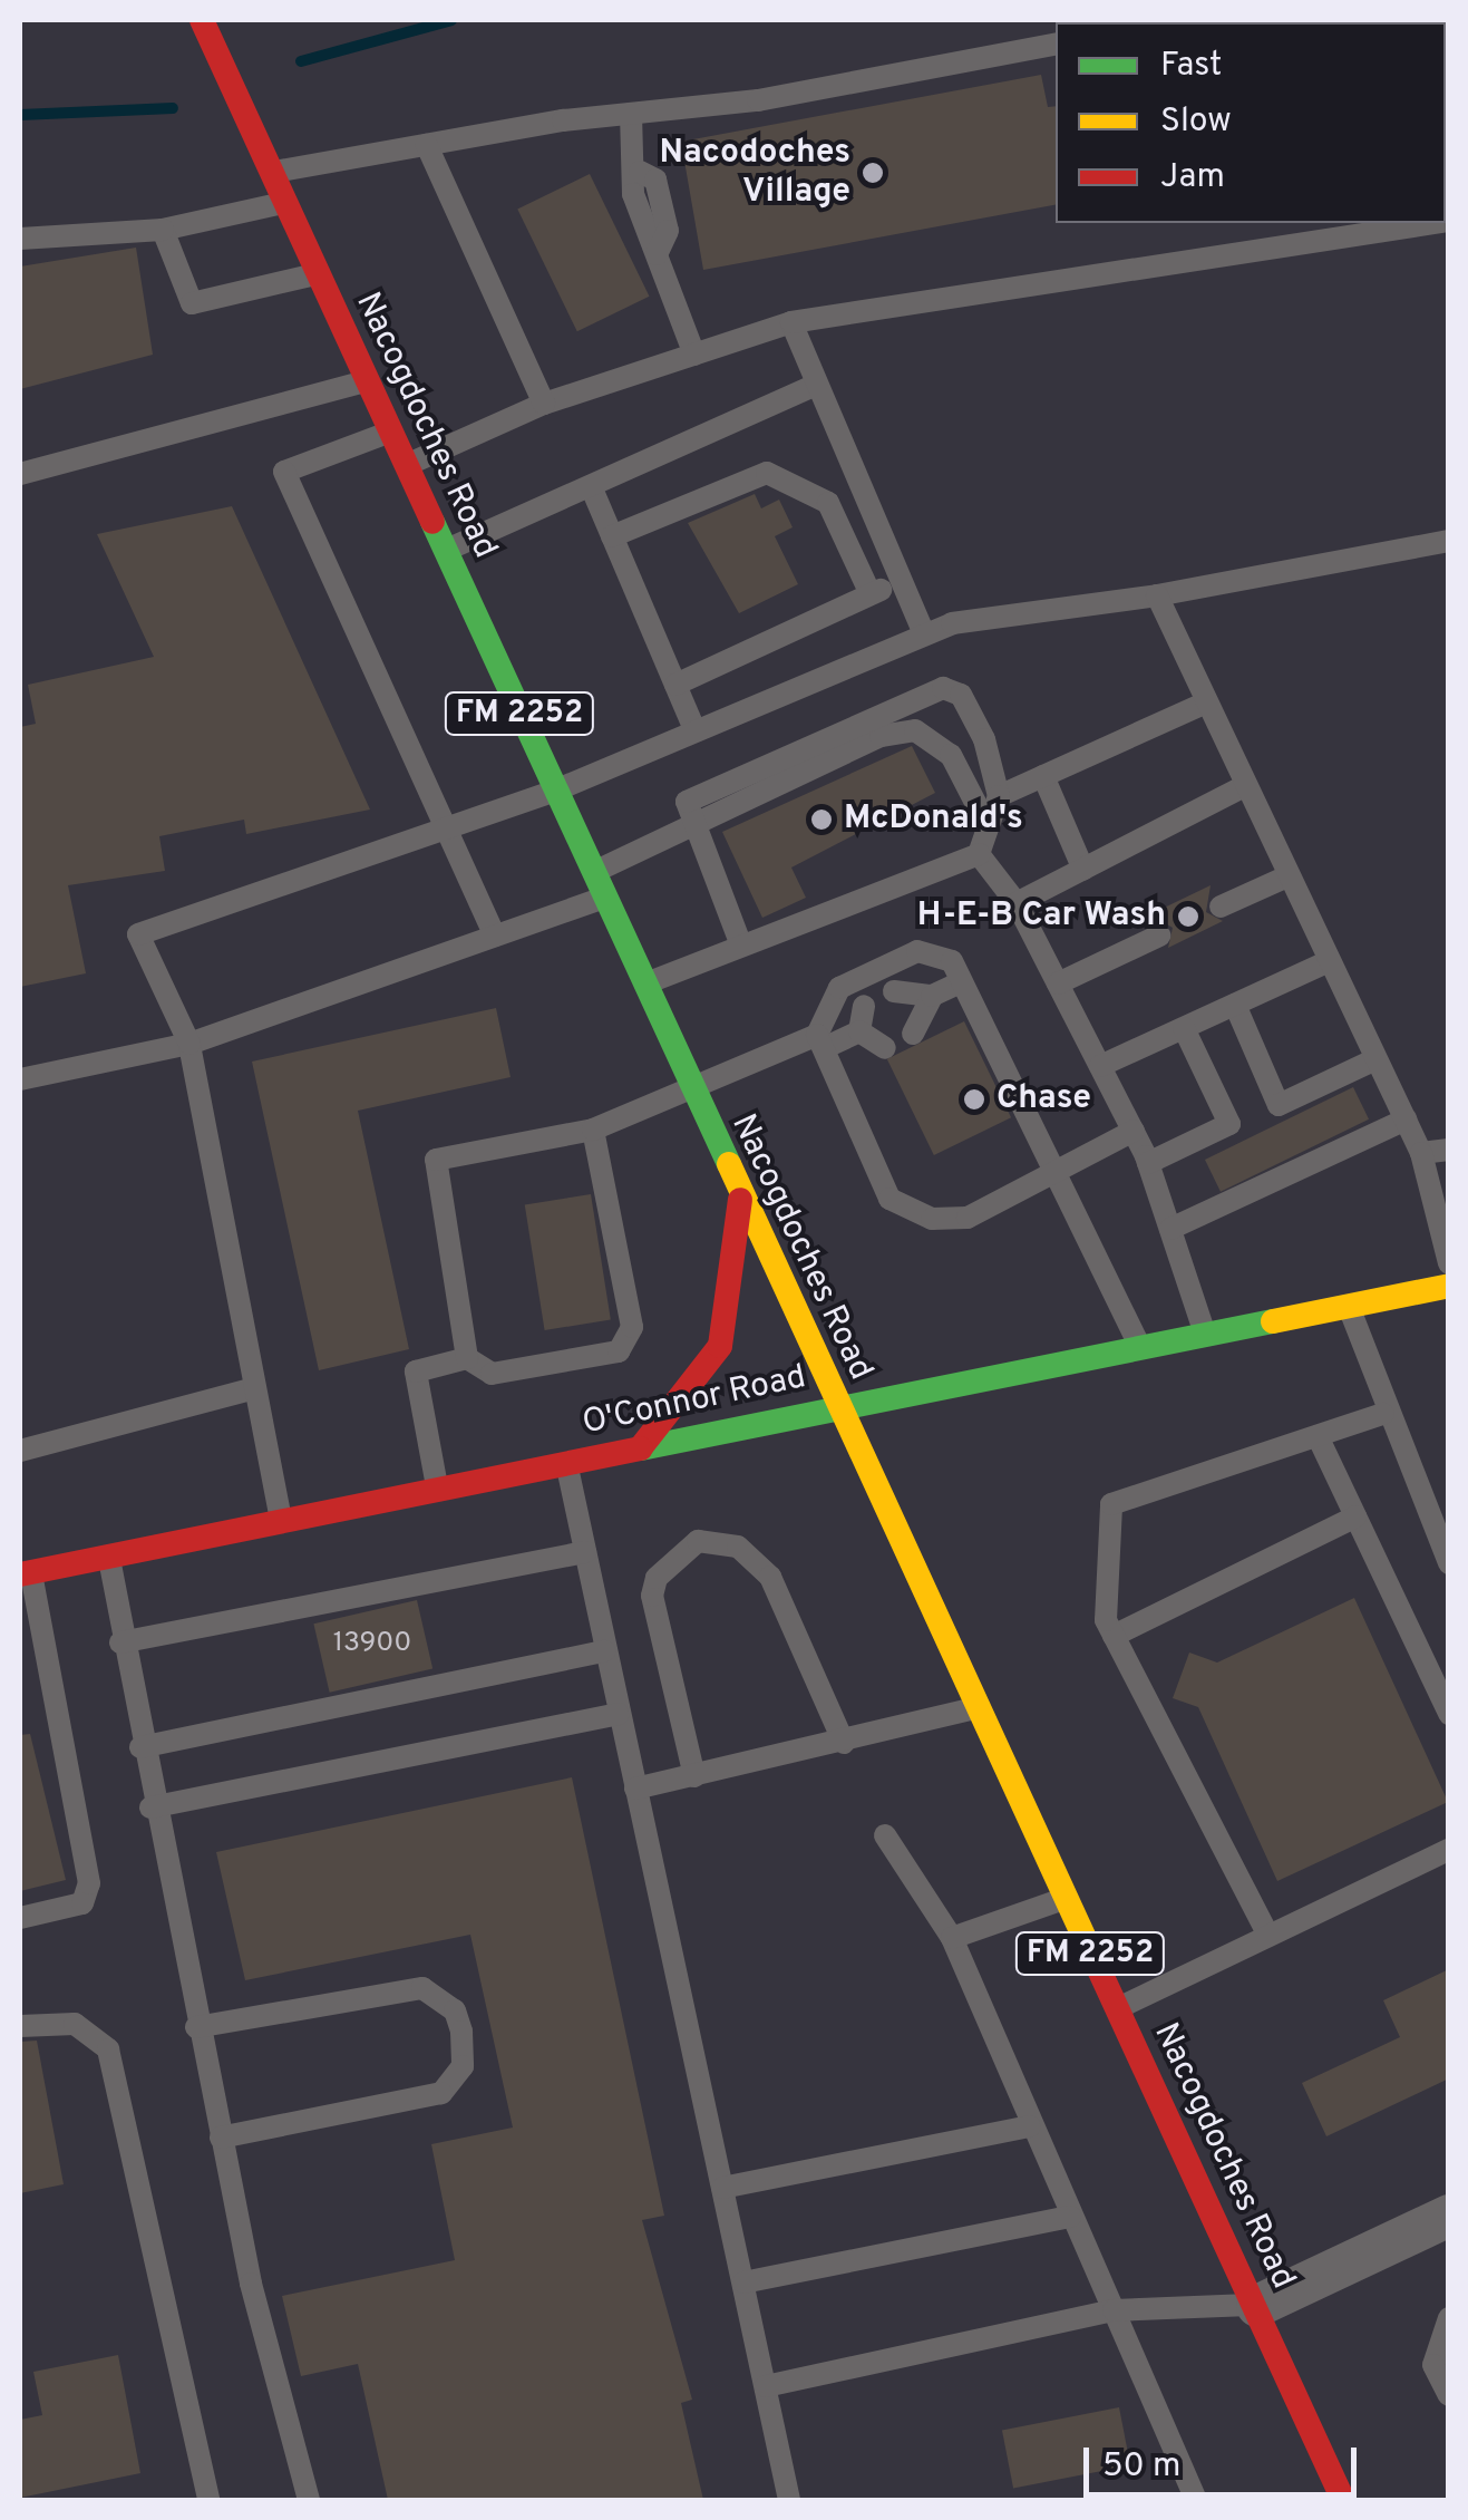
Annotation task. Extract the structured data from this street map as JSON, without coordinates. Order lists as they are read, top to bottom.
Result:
{
  "streets": {
    "main road": ["Nacogdoches Road", "FM 2252", "O'Connor Road"]
  },
  "crossings": [
    ["Nacogdoches Road", "O'Connor Road"]
  ],
  "places": [
    "Nacodoches Village",
    "McDonald's",
    "H-E-B Car Wash",
    "Chase"
  ],
  "house_numbers": ["13900"],
  "legend": ["Fast", "Slow", "Jam"],
  "scale_bar": "50 m"
}
